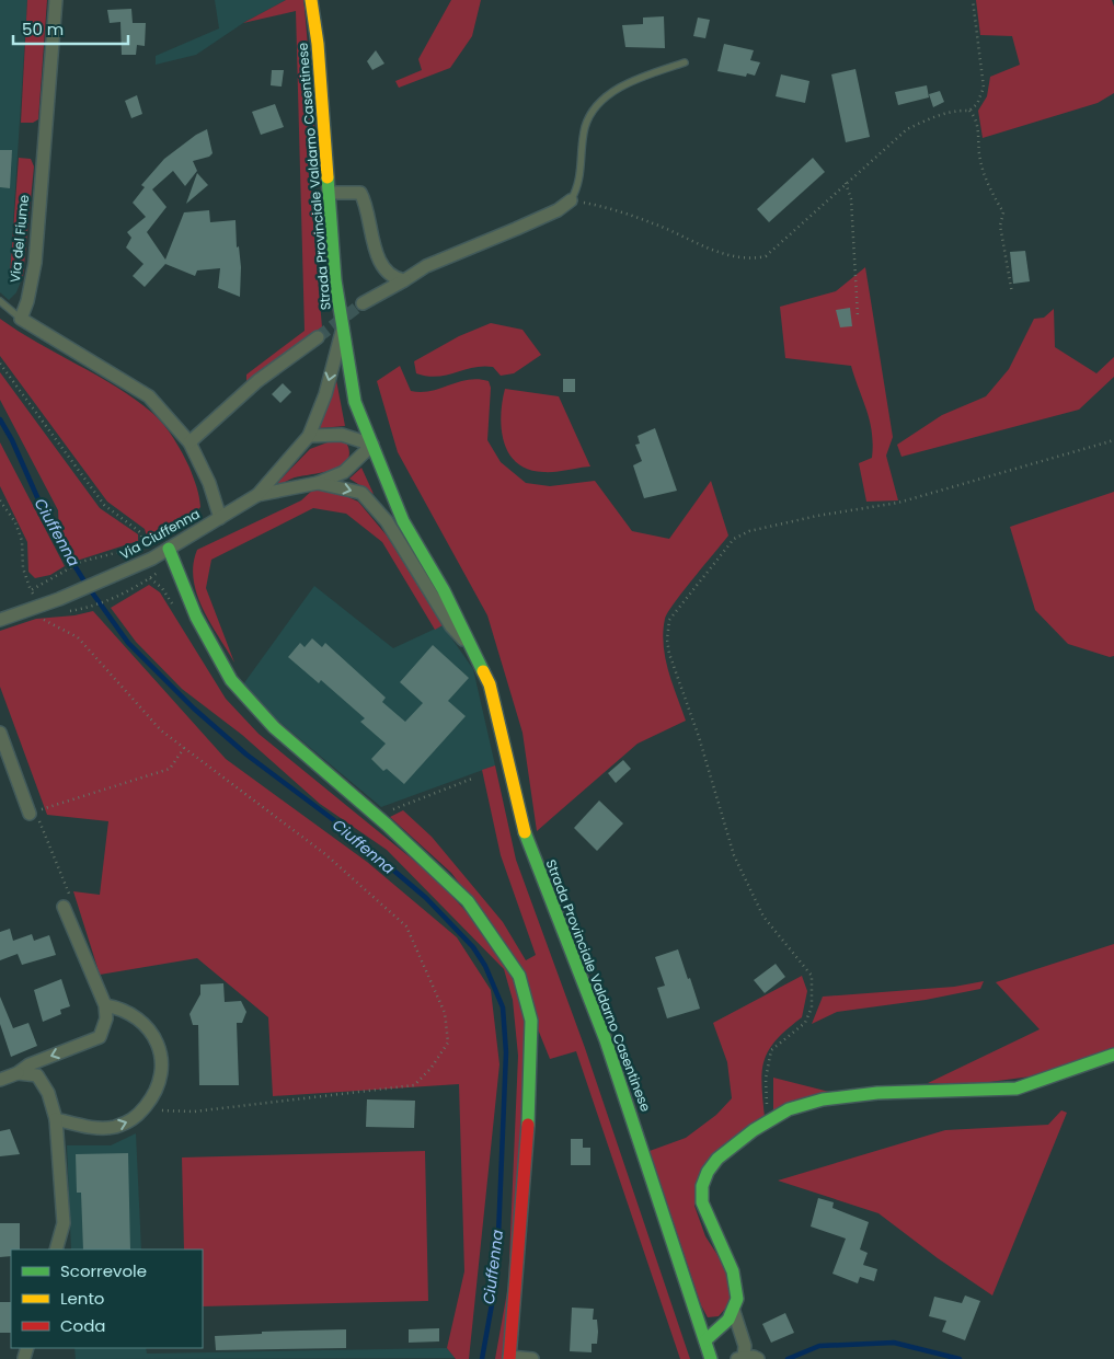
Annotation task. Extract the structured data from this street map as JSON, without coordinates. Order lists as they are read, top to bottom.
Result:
{
  "streets": {
    "street": ["Strada Provinciale Valdarno Casentinese", "Via del Fiume", "Via Ciuffenna"]
  },
  "crossings": [
    ["Strada Provinciale Valdarno Casentinese", "Via Ciuffenna"]
  ],
  "water": ["Ciuffenna"],
  "legend": ["Scorrevole", "Lento", "Coda"],
  "scale_bar": "50 m"
}
